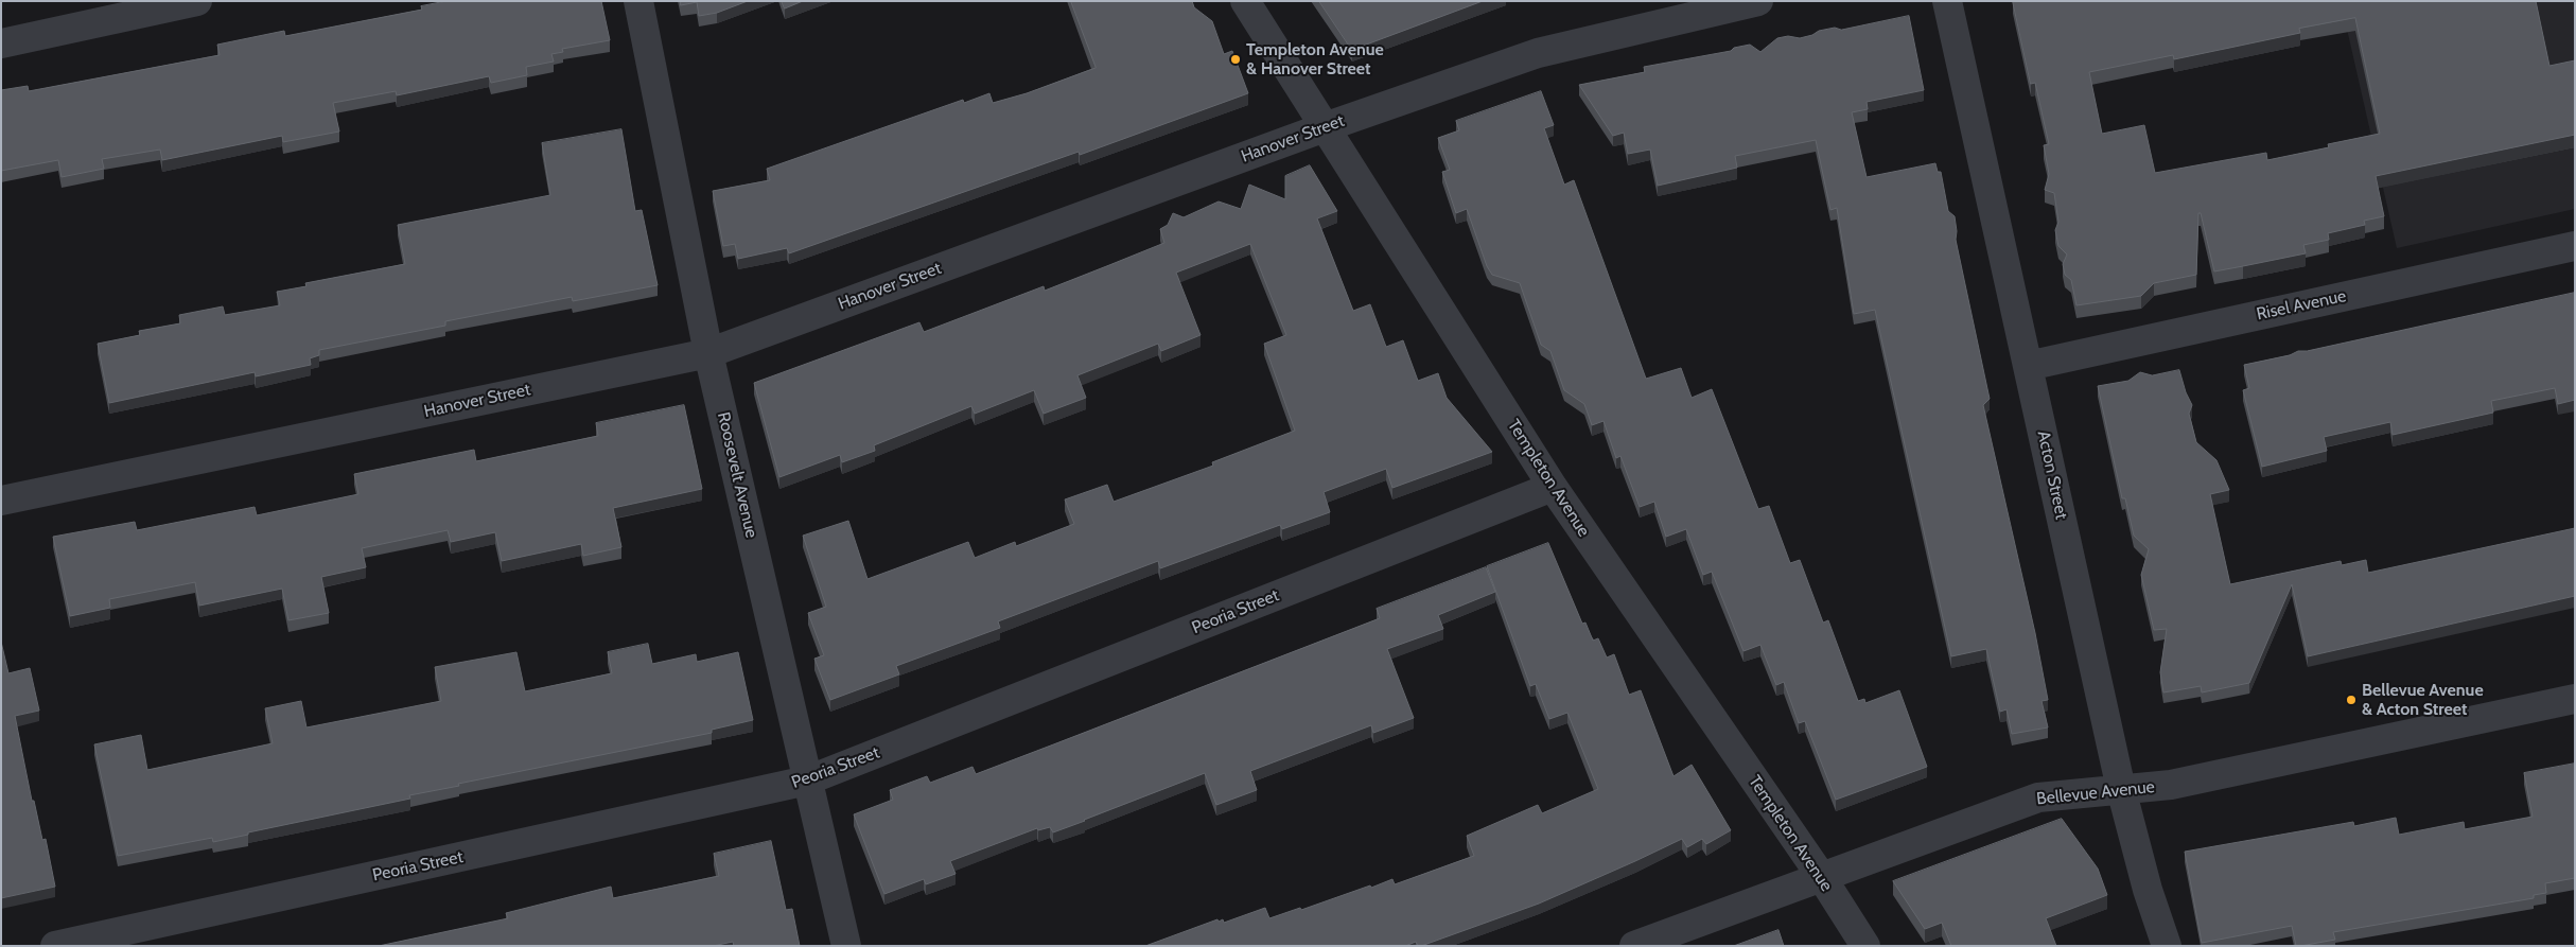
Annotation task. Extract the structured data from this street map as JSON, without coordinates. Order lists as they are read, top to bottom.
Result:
{
  "streets": {
    "street": [
      "Hanover Street",
      "Risel Avenue",
      "Roosevelt Avenue",
      "Acton Street",
      "Templeton Avenue",
      "Peoria Street",
      "Bellevue Avenue"
    ]
  },
  "crossings": [
    ["Hanover Street", "Roosevelt Avenue"],
    ["Hanover Street", "Templeton Avenue"],
    ["Risel Avenue", "Acton Street"],
    ["Roosevelt Avenue", "Peoria Street"],
    ["Acton Street", "Bellevue Avenue"],
    ["Templeton Avenue", "Peoria Street"],
    ["Templeton Avenue", "Bellevue Avenue"]
  ],
  "places": ["Templeton Avenue & Hanover Street", "Bellevue Avenue & Acton Street"]
}
